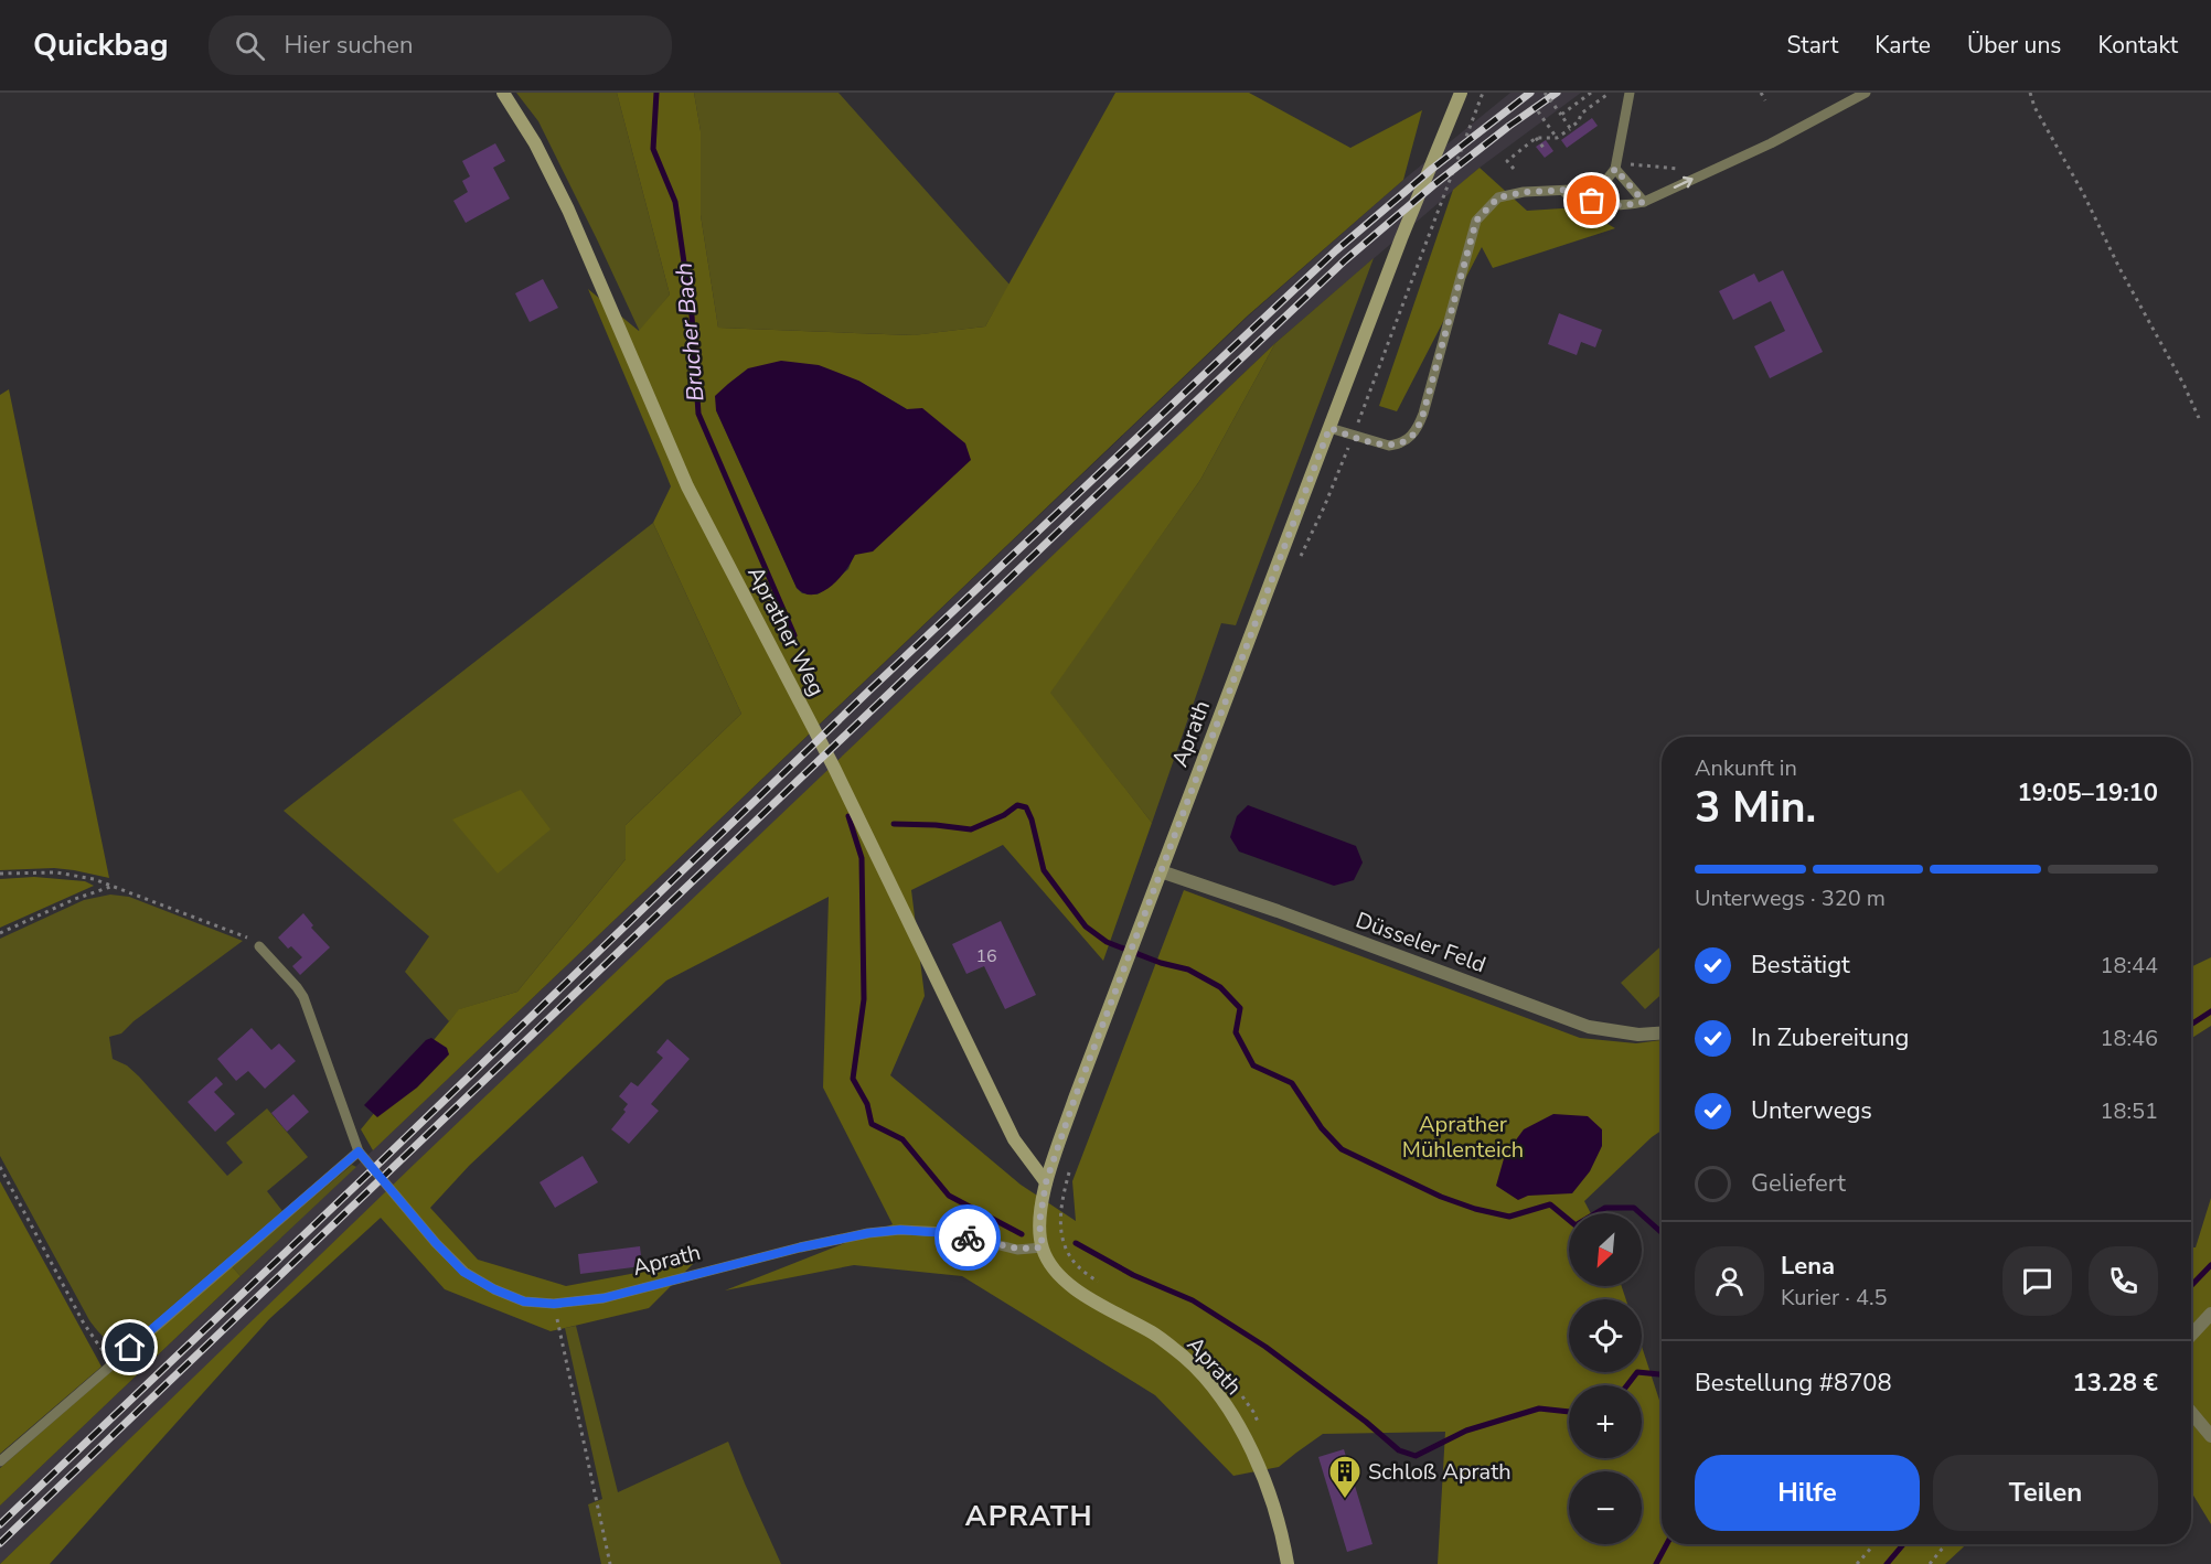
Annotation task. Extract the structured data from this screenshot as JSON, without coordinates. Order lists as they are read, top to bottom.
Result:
{
  "streets": {
    "main road": ["Aprather Weg", "Aprath"],
    "street": ["Düsseler Feld"]
  },
  "crossings": [
    ["Aprather Weg", "Aprath"],
    ["Aprath", "Düsseler Feld"]
  ],
  "districts": ["APRATH"],
  "water": ["Brucher Bach"],
  "parks": ["Aprather Mühlenteich"],
  "places": {
    "building": ["Schloß Aprath"]
  },
  "house_numbers": ["16"],
  "north": "bottom left",
  "page": {
    "header": "Quickbag",
    "search": "Hier suchen",
    "nav": [
      "Start",
      "Karte",
      "Über uns",
      "Kontakt"
    ],
    "heading": ["3 Min.", "Ankunft in", "19:05–19:10"],
    "panel": [
      "Lena",
      "Kurier · 4.5",
      "Bestellung #8708",
      "13.28 €"
    ],
    "bar": "Unterwegs · 320 m",
    "list": [
      ["Bestätigt", "18:44"],
      ["In Zubereitung", "18:46"],
      ["Unterwegs", "18:51"],
      "Geliefert"
    ],
    "map_buttons": ["+", "−"],
    "buttons": ["Hilfe", "Teilen"]
  }
}
